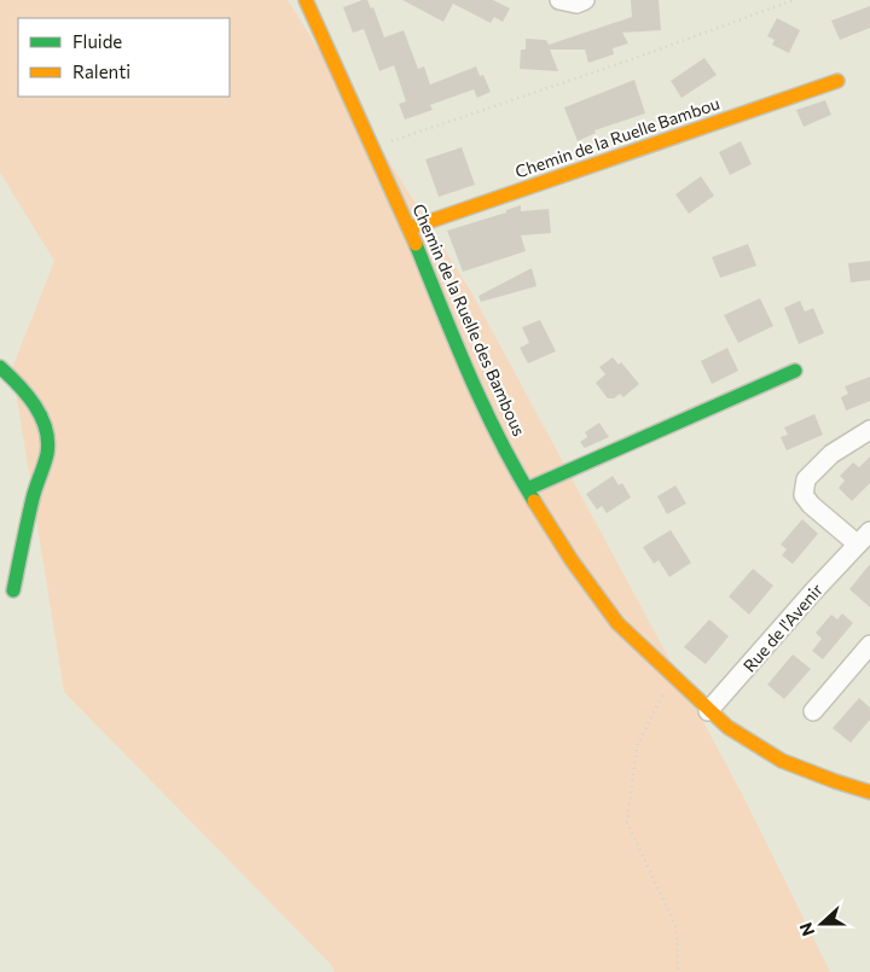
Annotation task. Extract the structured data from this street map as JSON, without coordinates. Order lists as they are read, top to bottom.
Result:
{
  "streets": {
    "street": ["Chemin de la Ruelle Bambou", "Chemin de la Ruelle des Bambous", "Rue de l'Avenir"]
  },
  "crossings": [
    ["Chemin de la Ruelle Bambou", "Chemin de la Ruelle des Bambous"],
    ["Chemin de la Ruelle des Bambous", "Rue de l'Avenir"]
  ],
  "legend": ["Fluide", "Ralenti"],
  "north": "left"
}
